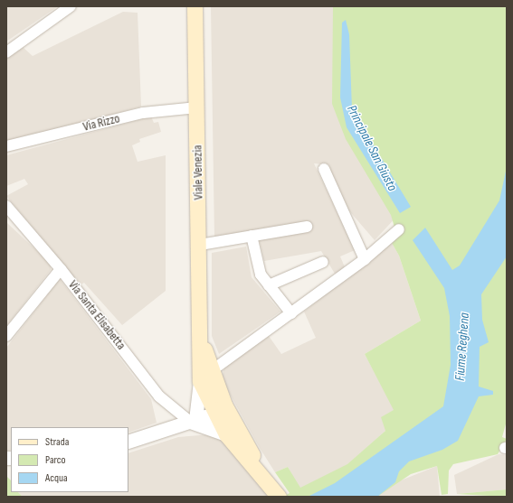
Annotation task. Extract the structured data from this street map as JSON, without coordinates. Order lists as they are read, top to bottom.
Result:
{
  "streets": {
    "main road": ["Viale Venezia"],
    "street": ["Via Rizzo", "Via Santa Elisabetta"]
  },
  "crossings": [
    ["Via Rizzo", "Viale Venezia"],
    ["Viale Venezia", "Via Santa Elisabetta"]
  ],
  "water": ["Principale San Giusto", "Fiume Reghena"],
  "legend": ["Strada", "Parco", "Acqua"]
}
